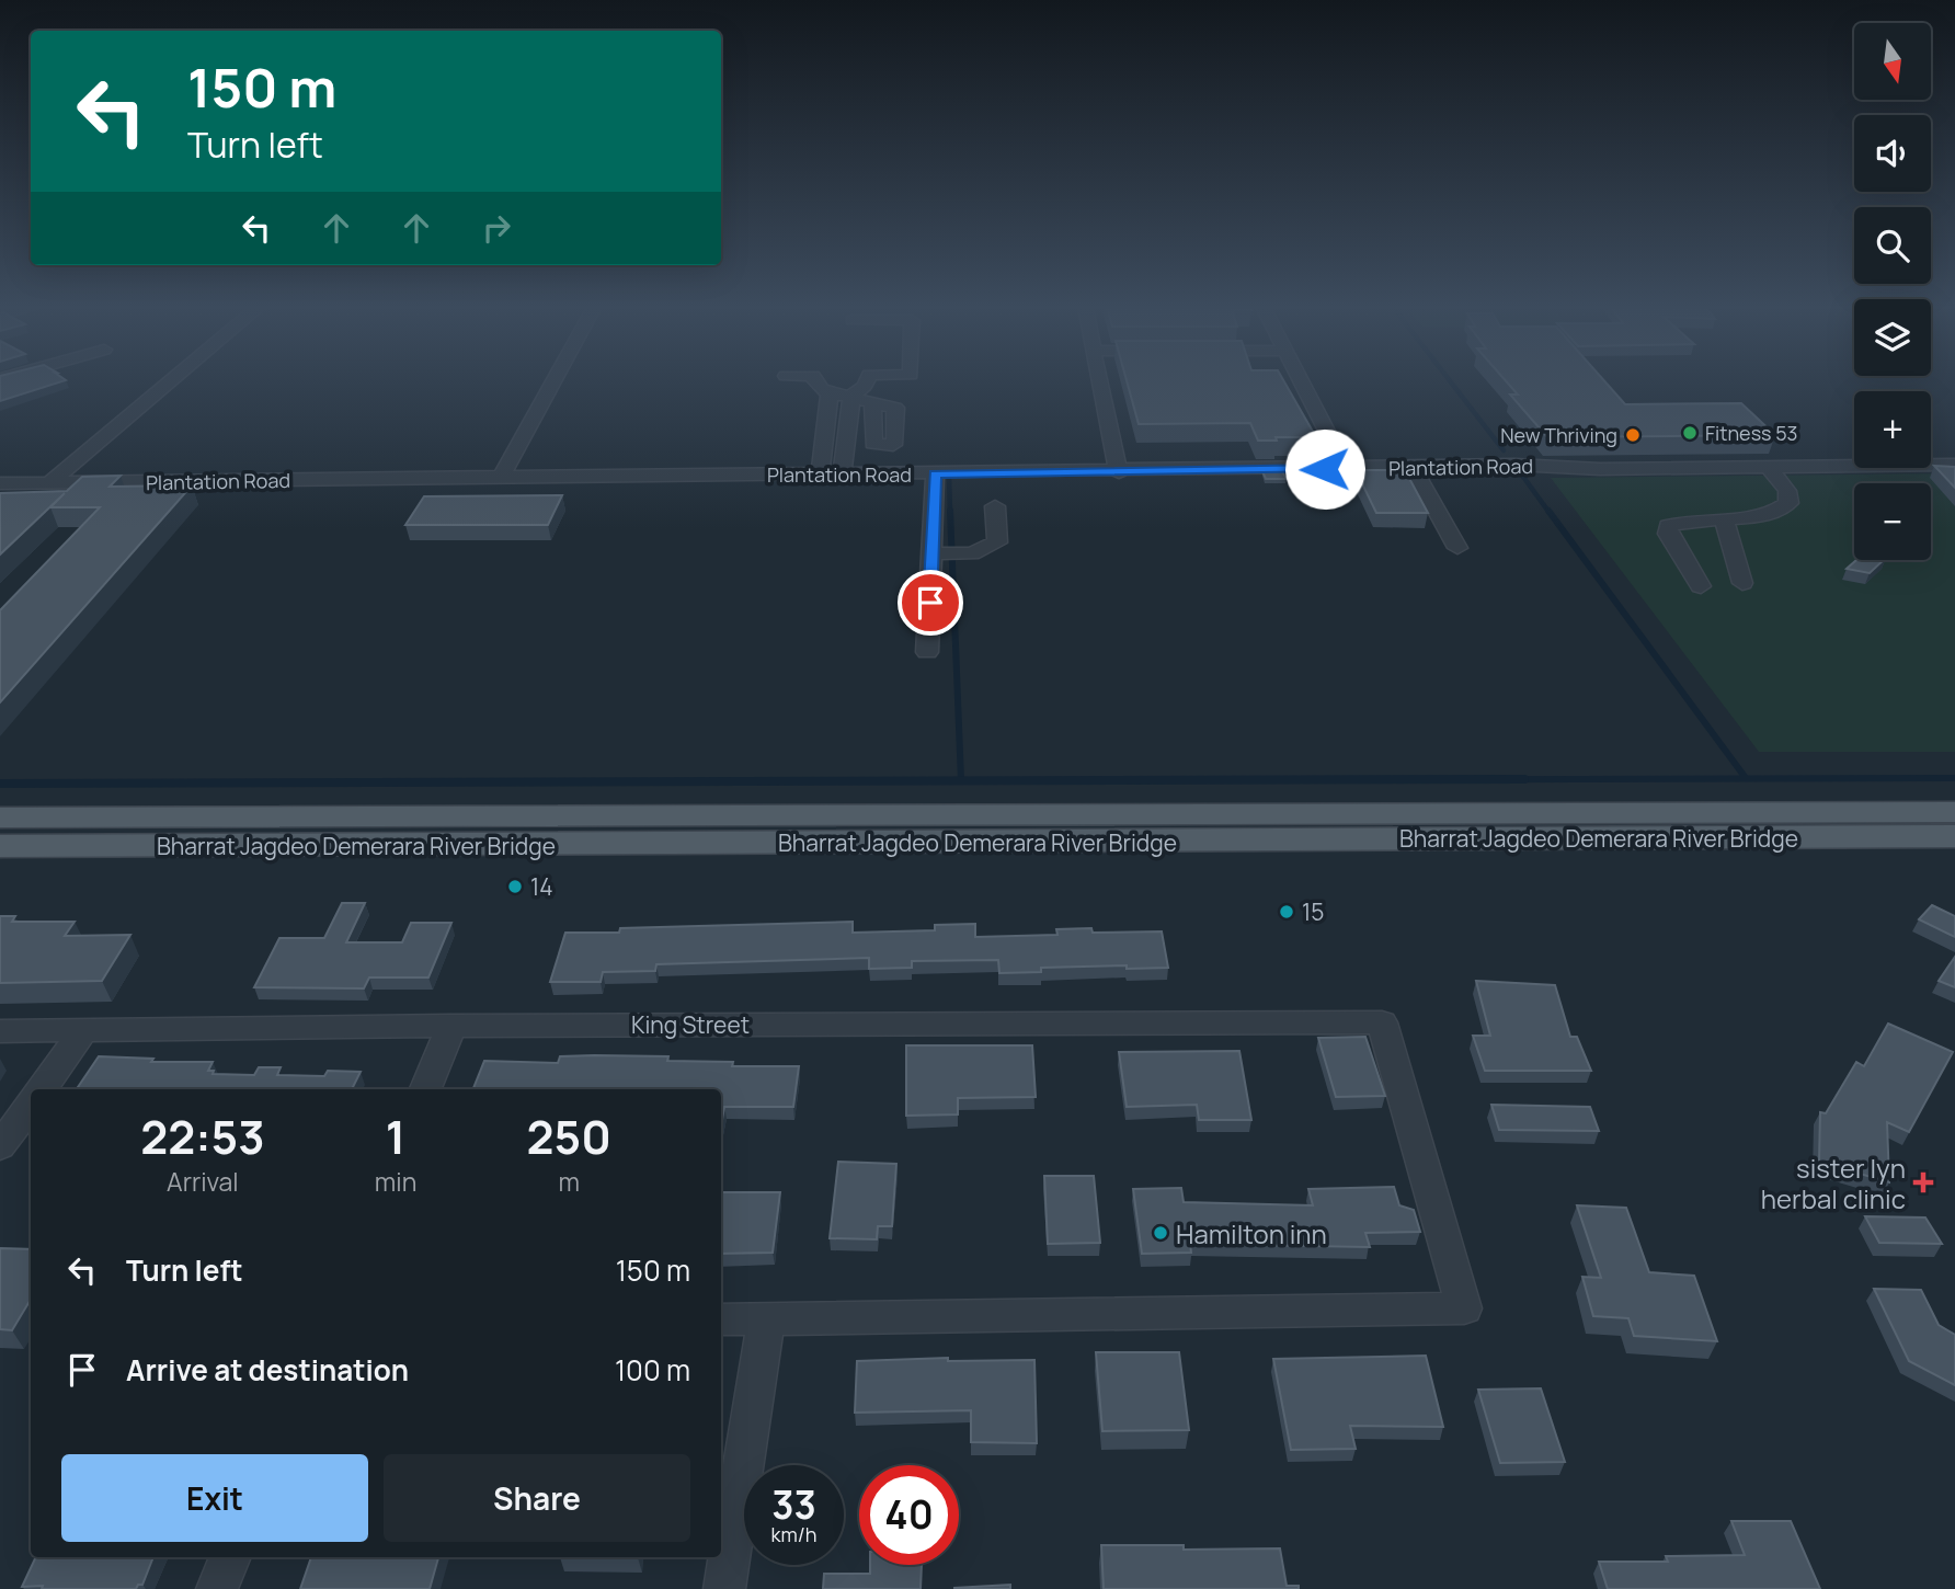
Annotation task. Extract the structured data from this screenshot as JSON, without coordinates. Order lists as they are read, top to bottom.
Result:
{
  "streets": {
    "main road": ["Bharrat Jagdeo Demerara River Bridge"],
    "street": ["Plantation Road", "King Street"]
  },
  "places": {
    "other": [
      "Fitness 53",
      "New Thriving",
      "14",
      "15",
      "Hamilton inn"
    ],
    "health": ["sister lyn herbal clinic"]
  },
  "north": "bottom",
  "page": {
    "map_buttons": ["+", "−"],
    "turn": ["150 m", "Turn left"],
    "eta": [
      "22:53",
      "Arrival",
      "1",
      "min",
      "250",
      "m"
    ],
    "list": [
      {
        "name": "Turn left",
        "value": "150 m"
      },
      {
        "name": "Arrive at destination",
        "value": "100 m"
      }
    ],
    "buttons": ["Exit", "Share"],
    "speed": "33 km/h",
    "limit": "40"
  }
}
